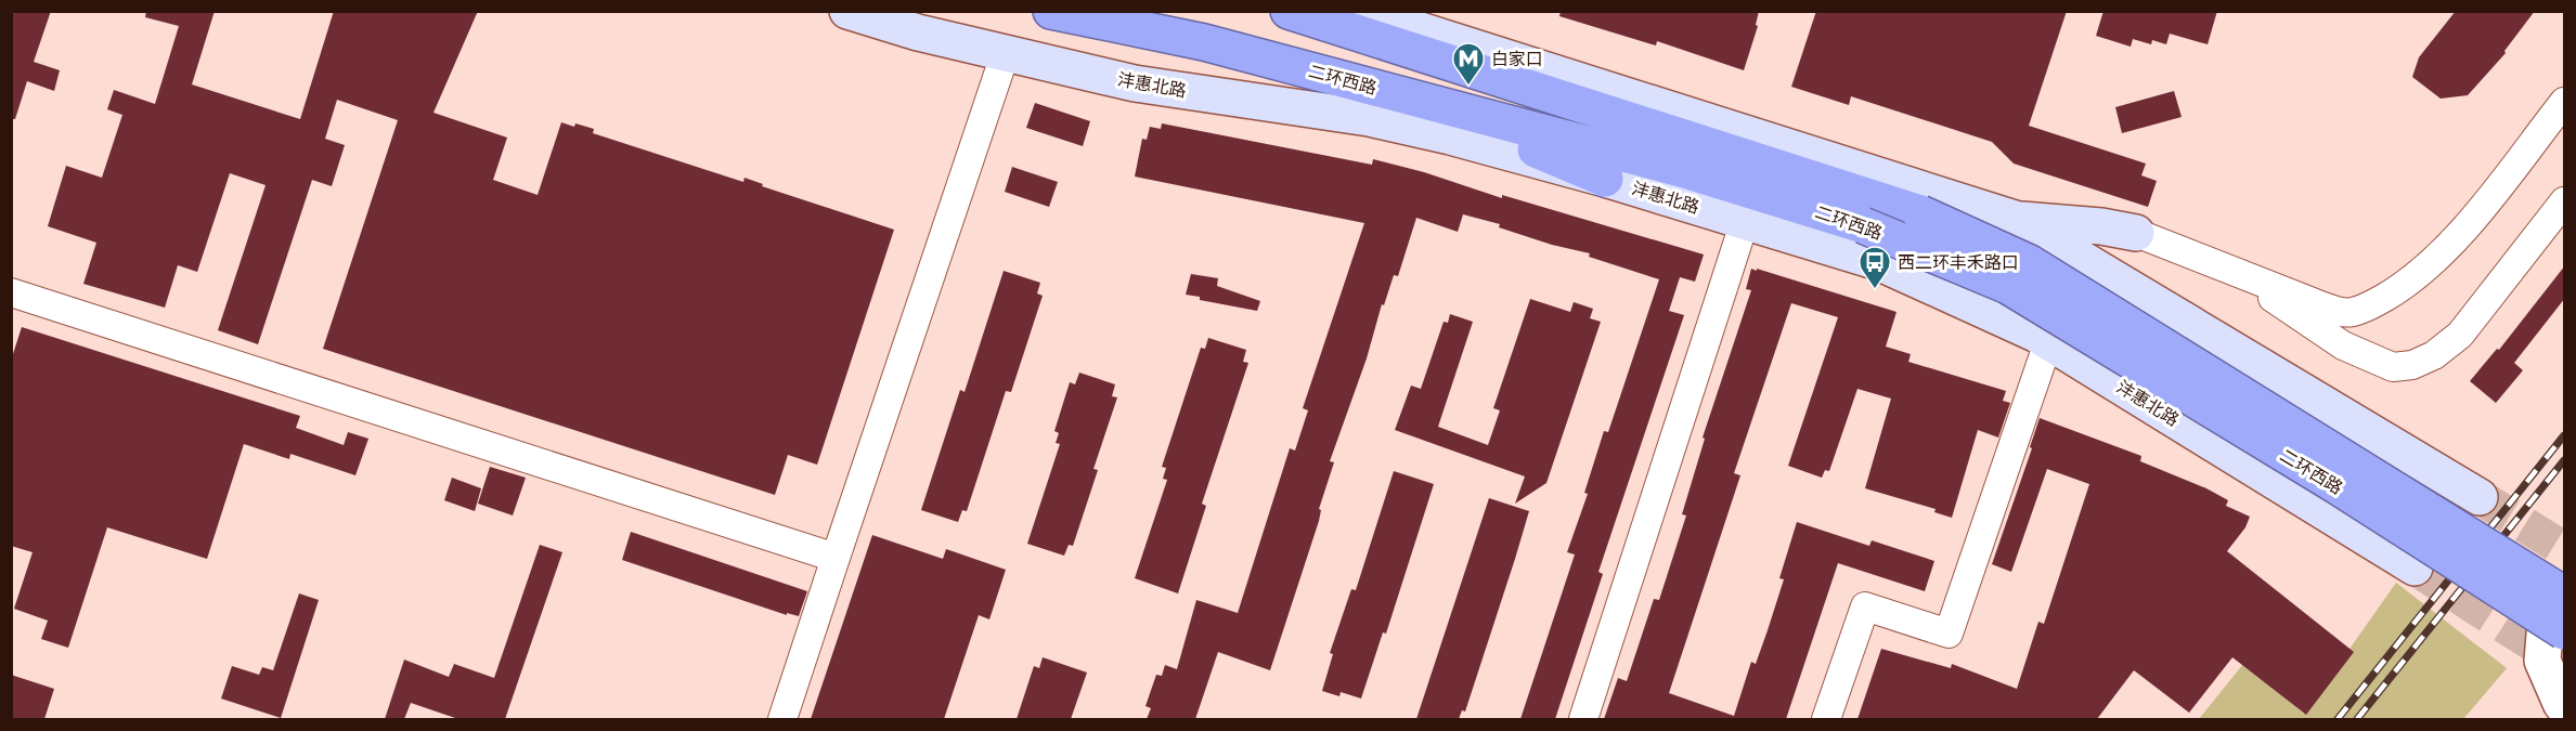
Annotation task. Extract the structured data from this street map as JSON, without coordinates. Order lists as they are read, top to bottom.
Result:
{
  "streets": {
    "highway": ["二环西路"],
    "main road": ["沣惠北路"]
  },
  "places": {
    "metro station": ["白家口"],
    "bus stop": ["西二环丰禾路口"]
  }
}
